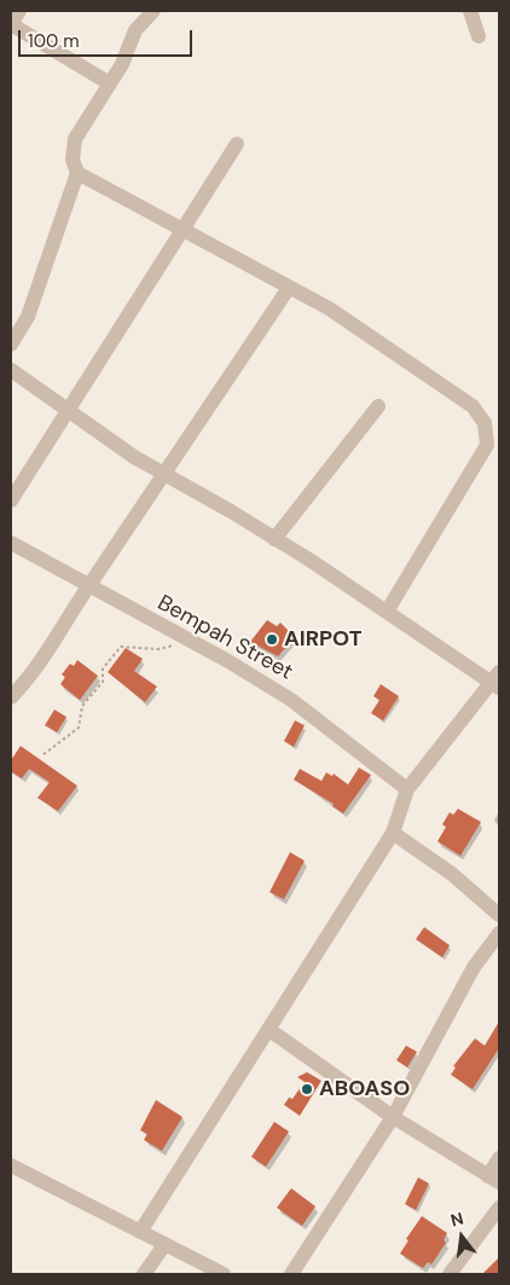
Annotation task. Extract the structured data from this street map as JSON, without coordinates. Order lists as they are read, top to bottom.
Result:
{
  "streets": {
    "street": ["Bempah Street"]
  },
  "places": ["AIRPOT", "ABOASO"],
  "scale_bar": "100 m",
  "north": "top"
}
